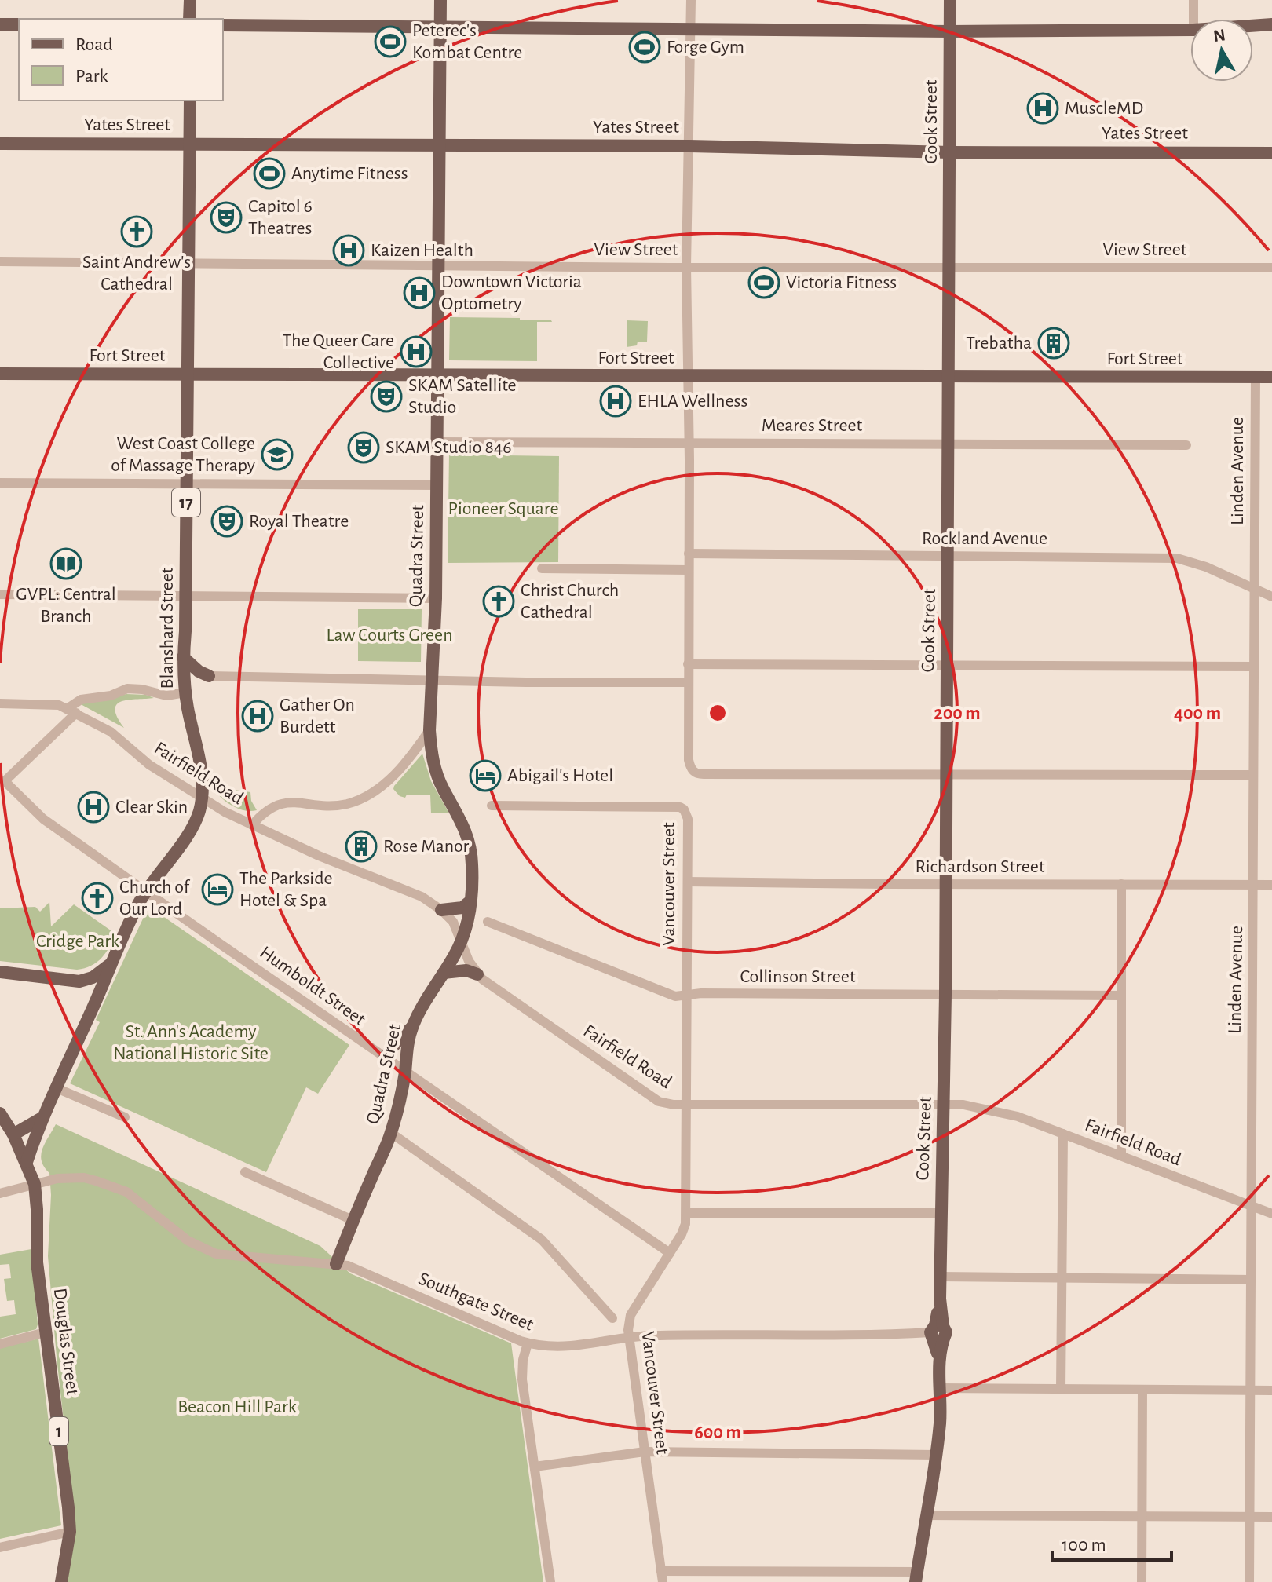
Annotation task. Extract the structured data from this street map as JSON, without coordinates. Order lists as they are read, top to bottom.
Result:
{
  "streets": {
    "main road": [
      "Cook Street",
      "Yates Street",
      "Fort Street",
      "17",
      "Quadra Street",
      "Blanshard Street",
      "Douglas Street",
      "1"
    ],
    "street": [
      "View Street",
      "Meares Street",
      "Linden Avenue",
      "Rockland Avenue",
      "Fairfield Road",
      "Richardson Street",
      "Vancouver Street",
      "Collinson Street",
      "Humboldt Street",
      "Southgate Street"
    ]
  },
  "crossings": [
    ["Cook Street", "Yates Street"],
    ["Cook Street", "View Street"],
    ["Cook Street", "Fort Street"],
    ["Cook Street", "Meares Street"],
    ["Cook Street", "Rockland Avenue"],
    ["Cook Street", "Fairfield Road"],
    ["Cook Street", "Richardson Street"],
    ["Cook Street", "Collinson Street"],
    ["Cook Street", "Southgate Street"],
    ["Yates Street", "Quadra Street"],
    ["Yates Street", "Blanshard Street"],
    ["View Street", "Quadra Street"],
    ["View Street", "Blanshard Street"],
    ["Fort Street", "Linden Avenue"],
    ["Fort Street", "Quadra Street"],
    ["Fort Street", "Blanshard Street"],
    ["Meares Street", "Quadra Street"],
    ["Linden Avenue", "Rockland Avenue"],
    ["Linden Avenue", "Fairfield Road"],
    ["Linden Avenue", "Richardson Street"],
    ["Quadra Street", "Fairfield Road"],
    ["Quadra Street", "Humboldt Street"],
    ["Quadra Street", "Southgate Street"],
    ["Blanshard Street", "Fairfield Road"],
    ["Blanshard Street", "Humboldt Street"],
    ["Blanshard Street", "Douglas Street"],
    ["Fairfield Road", "Vancouver Street"],
    ["Fairfield Road", "Humboldt Street"],
    ["Richardson Street", "Vancouver Street"],
    ["Vancouver Street", "Collinson Street"],
    ["Vancouver Street", "Humboldt Street"],
    ["Vancouver Street", "Southgate Street"],
    ["Southgate Street", "Douglas Street"]
  ],
  "parks": [
    "Pioneer Square",
    "Law Courts Green",
    "Cridge Park",
    "St. Ann's Academy National Historic Site",
    "Beacon Hill Park"
  ],
  "places": {
    "sports": [
      "Peterec's Kombat Centre",
      "Forge Gym",
      "Anytime Fitness",
      "Victoria Fitness"
    ],
    "hospital": [
      "MuscleMD",
      "Kaizen Health",
      "Downtown Victoria Optometry",
      "The Queer Care Collective",
      "EHLA Wellness",
      "Gather On Burdett",
      "Clear Skin"
    ],
    "theatre": [
      "Capitol 6 Theatres",
      "SKAM Satellite Studio",
      "SKAM Studio 846",
      "Royal Theatre"
    ],
    "church": ["Saint Andrew's Cathedral", "Christ Church Cathedral", "Church of Our Lord"],
    "building": ["Trebatha", "Rose Manor"],
    "school or university": ["West Coast College of Massage Therapy"],
    "library": ["GVPL: Central Branch"],
    "hotel": ["Abigail's Hotel", "The Parkside Hotel & Spa"]
  },
  "legend": ["Road", "Park"],
  "scale_bar": "100 m",
  "north": "top",
  "rings": ["200 m", "400 m", "600 m"]
}
